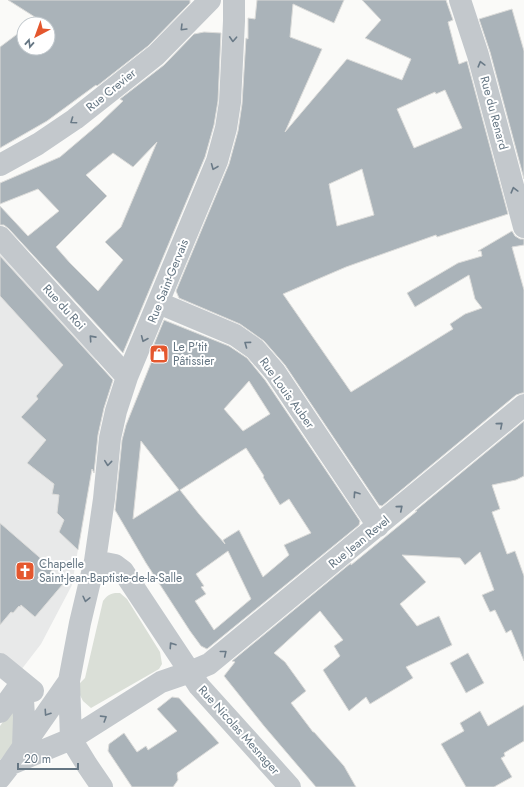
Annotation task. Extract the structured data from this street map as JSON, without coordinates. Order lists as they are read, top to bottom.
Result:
{
  "streets": {
    "street": [
      "Rue Crevier",
      "Rue du Renard",
      "Rue Saint-Gervais",
      "Rue du Roi",
      "Rue Louis Auber",
      "Rue Jean Revel",
      "Rue Nicolas Mesnager"
    ]
  },
  "crossings": [
    ["Rue Saint-Gervais", "Rue du Roi"],
    ["Rue Saint-Gervais", "Rue Louis Auber"],
    ["Rue Saint-Gervais", "Rue Nicolas Mesnager"],
    ["Rue Louis Auber", "Rue Jean Revel"],
    ["Rue Jean Revel", "Rue Nicolas Mesnager"]
  ],
  "one_way": [
    "Rue Crevier",
    "Rue du Renard",
    "Rue Saint-Gervais",
    "Rue du Roi",
    "Rue Louis Auber",
    "Rue Jean Revel",
    "Rue Nicolas Mesnager"
  ],
  "places": {
    "shop": ["Le P'tit Pâtissier"],
    "church": ["Chapelle Saint-Jean-Baptiste-de-la-Salle"]
  },
  "scale_bar": "20 m",
  "north": "bottom left"
}
